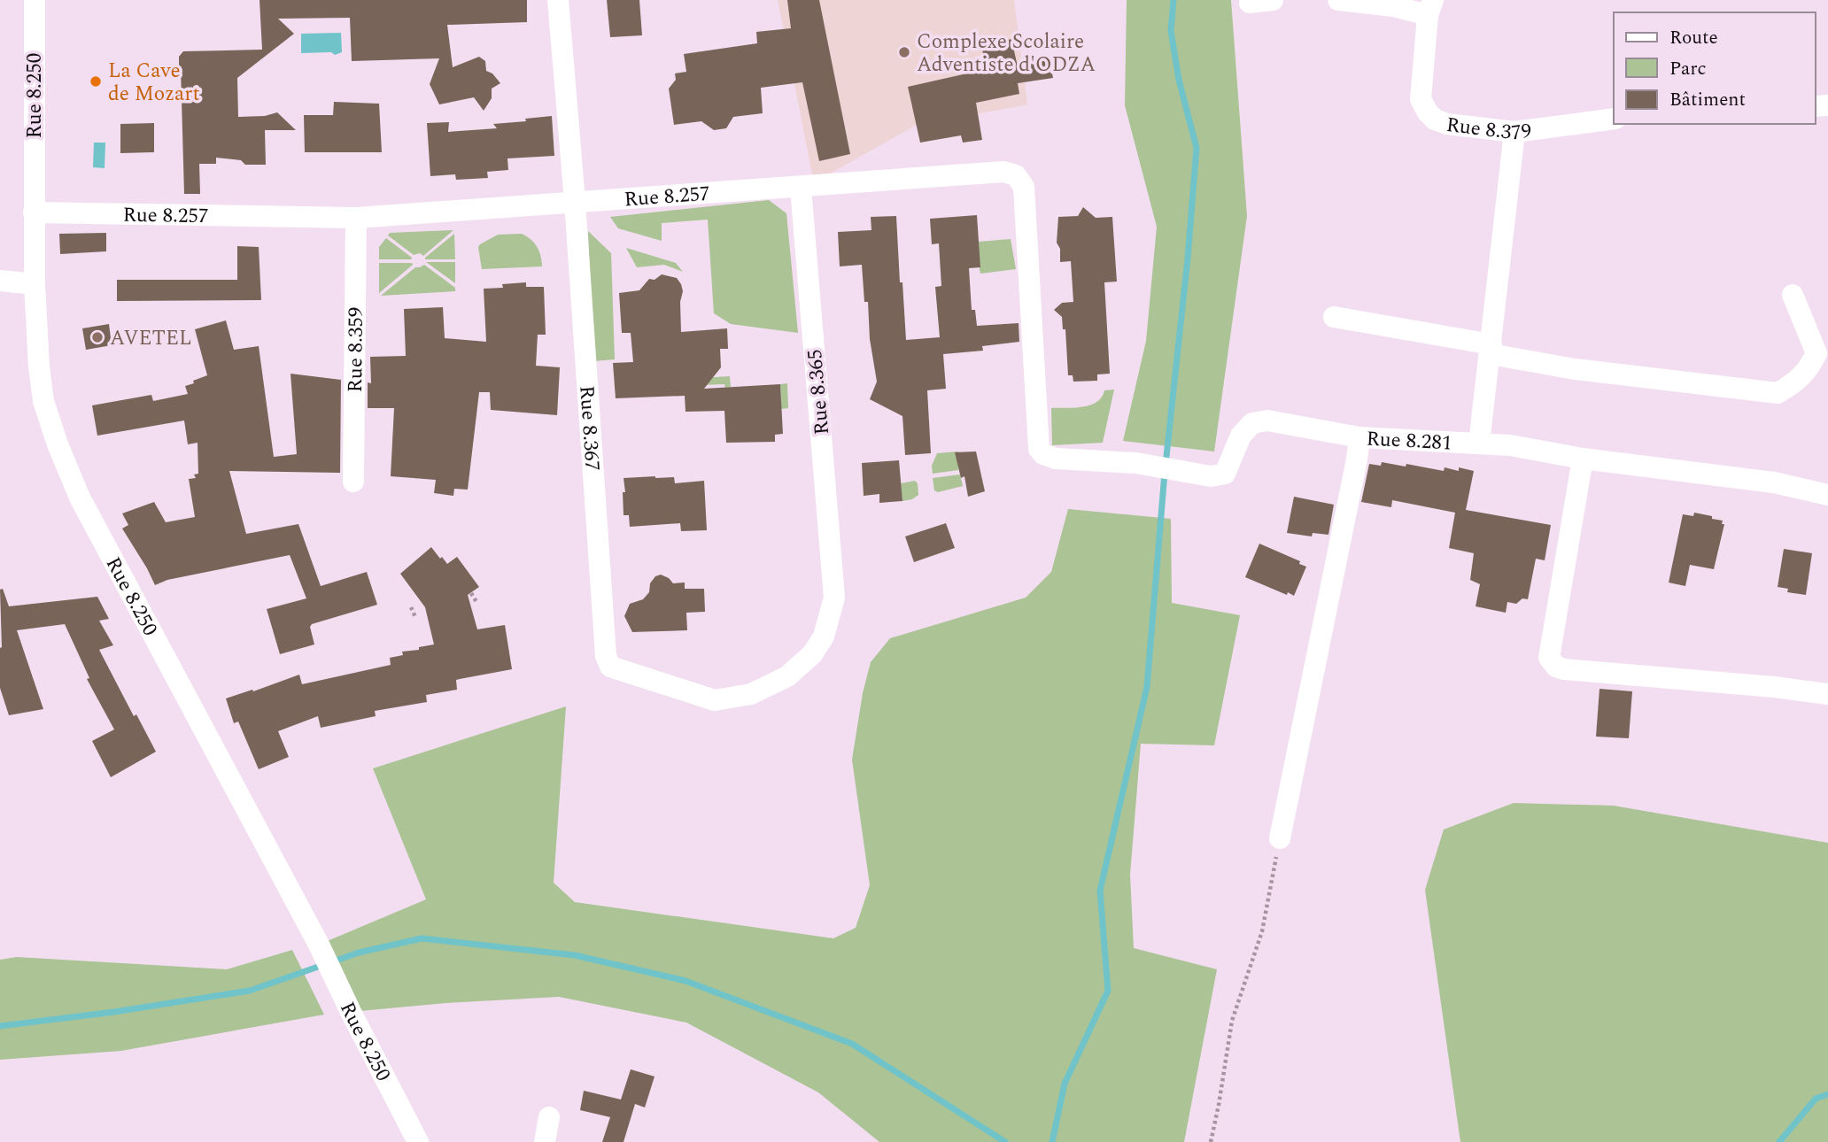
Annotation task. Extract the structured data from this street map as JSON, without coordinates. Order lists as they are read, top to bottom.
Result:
{
  "streets": {
    "street": [
      "Rue 8.250",
      "Rue 8.379",
      "Rue 8.257",
      "Rue 8.359",
      "Rue 8.365",
      "Rue 8.367",
      "Rue 8.281"
    ]
  },
  "crossings": [
    ["Rue 8.250", "Rue 8.257"],
    ["Rue 8.257", "Rue 8.359"],
    ["Rue 8.257", "Rue 8.365"],
    ["Rue 8.257", "Rue 8.367"],
    ["Rue 8.257", "Rue 8.281"],
    ["Rue 8.365", "Rue 8.367"]
  ],
  "places": ["Complexe Scolaire Adventiste d'ODZA", "La Cave de Mozart", "AVETEL"],
  "legend": ["Route", "Parc", "Bâtiment"]
}
